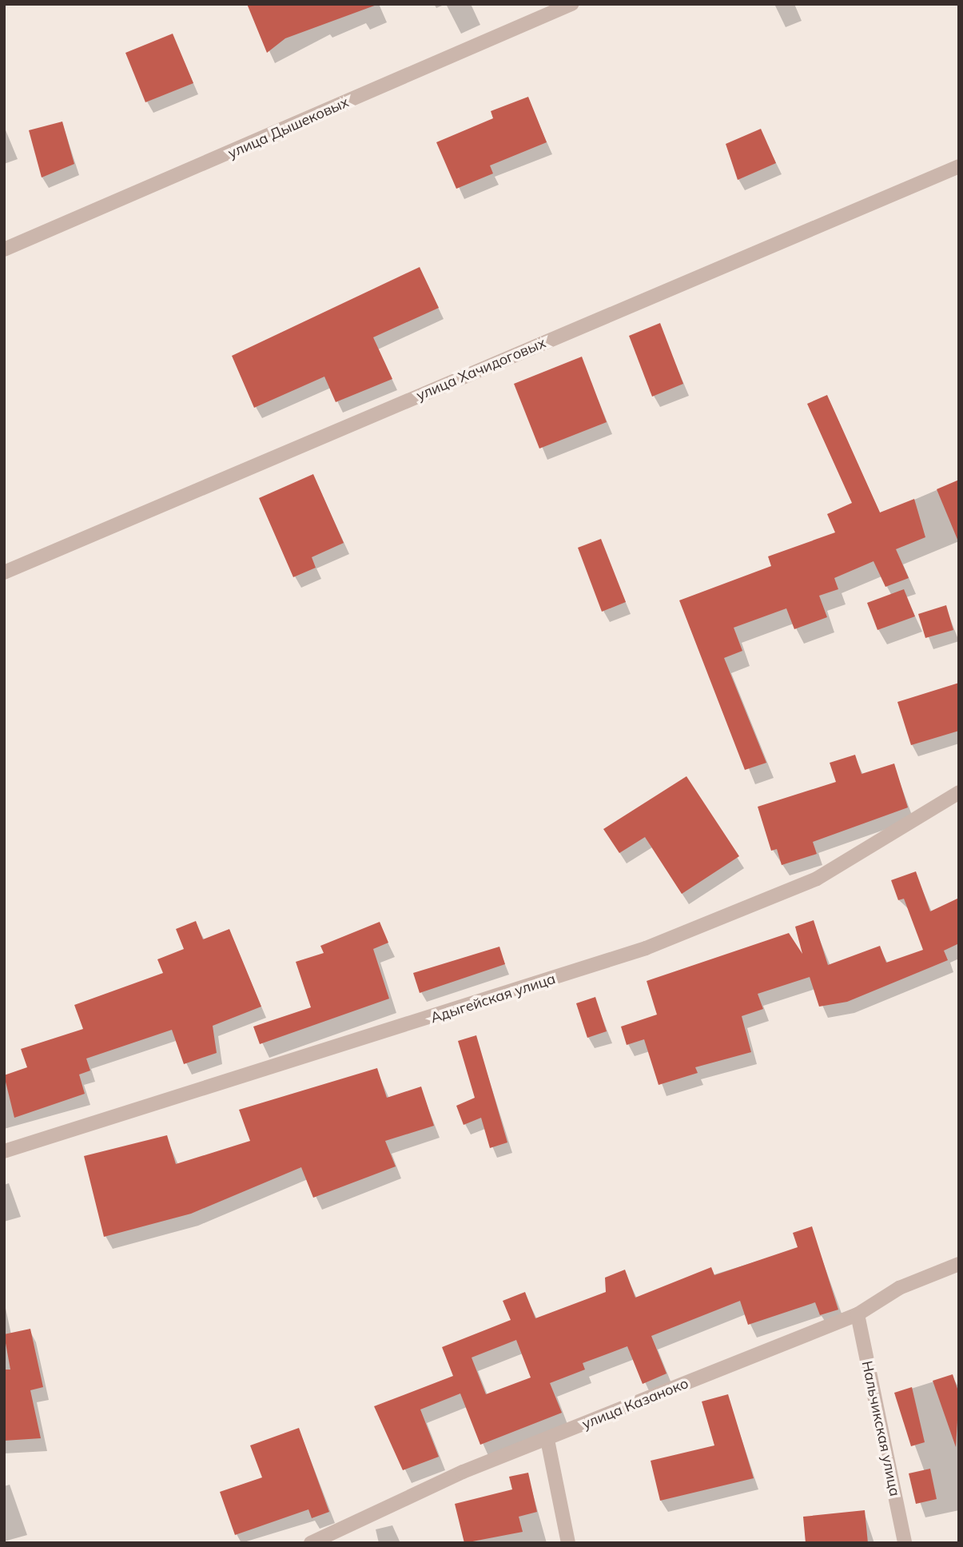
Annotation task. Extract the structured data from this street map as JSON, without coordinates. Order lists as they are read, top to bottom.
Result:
{
  "streets": {
    "street": [
      "улица Дышековых",
      "улица Хачидоговых",
      "Адыгейская улица",
      "улица Казаноко",
      "Нальчикская улица"
    ]
  },
  "crossings": [
    ["улица Казаноко", "Нальчикская улица"]
  ]
}
